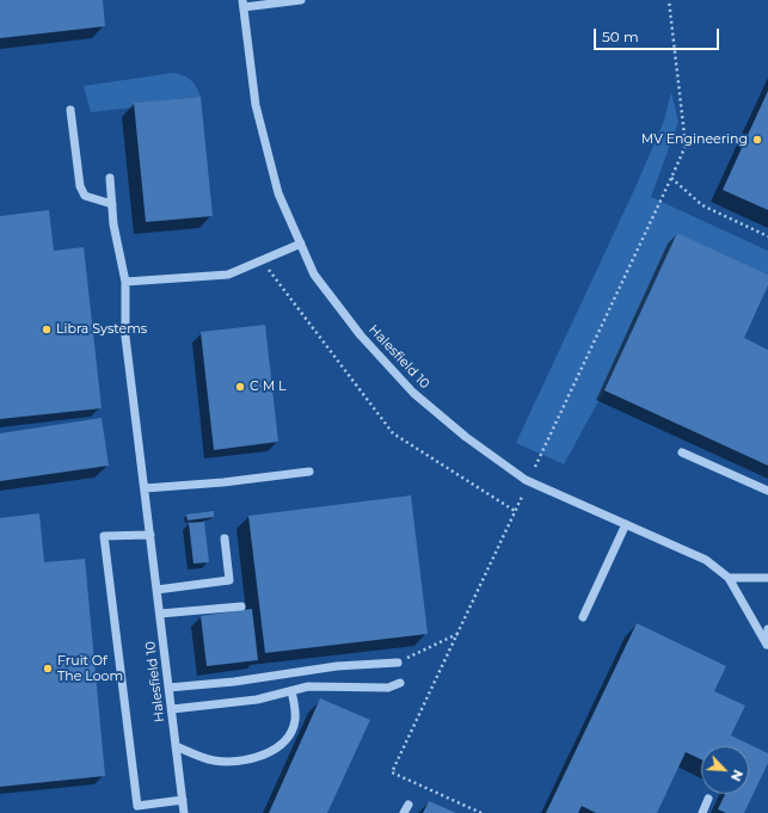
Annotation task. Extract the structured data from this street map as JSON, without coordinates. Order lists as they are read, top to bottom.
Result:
{
  "streets": {
    "street": ["Halesfield 10"]
  },
  "places": [
    "MV Engineering",
    "Libra Systems",
    "C M L",
    "Fruit Of The Loom"
  ],
  "scale_bar": "50 m",
  "north": "bottom right"
}
